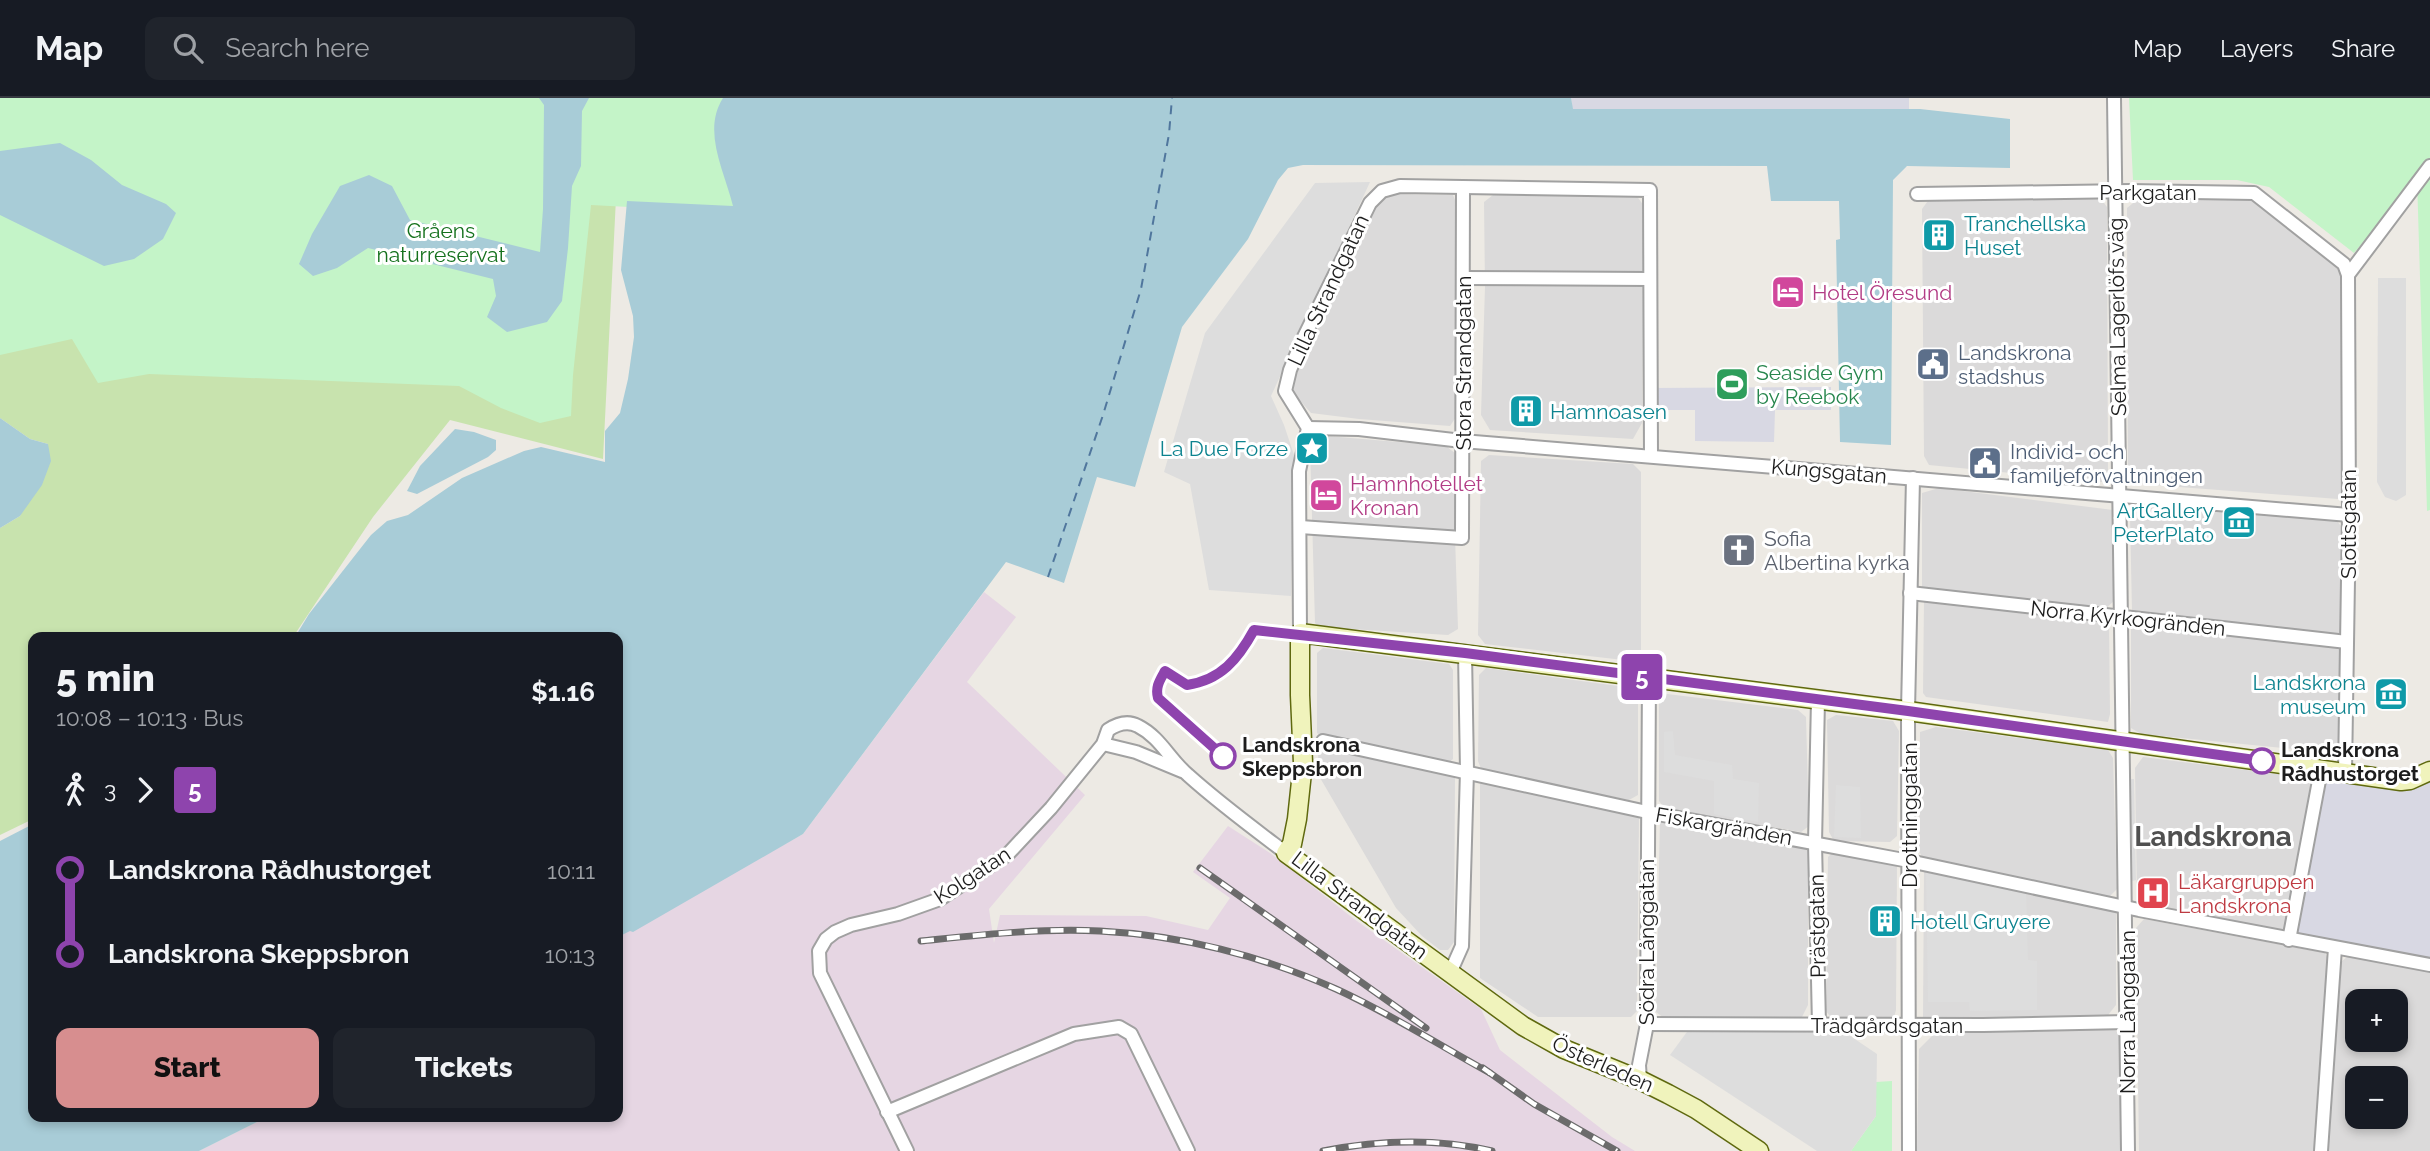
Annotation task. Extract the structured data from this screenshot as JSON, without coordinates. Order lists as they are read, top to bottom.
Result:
{
  "streets": {
    "street": [
      "Parkgatan",
      "Lilla Strandgatan",
      "Selma Lagerlöfs väg",
      "Stora Strandgatan",
      "Kungsgatan",
      "Slottsgatan",
      "Norra Kyrkogränden",
      "Drottninggatan",
      "Fiskargränden",
      "Kolgatan",
      "Prästgatan",
      "Södra Långgatan",
      "Norra Långgatan",
      "Trädgårdsgatan",
      "Österleden"
    ]
  },
  "crossings": [
    ["Parkgatan", "Selma Lagerlöfs väg"],
    ["Parkgatan", "Slottsgatan"],
    ["Lilla Strandgatan", "Stora Strandgatan"],
    ["Lilla Strandgatan", "Kungsgatan"],
    ["Lilla Strandgatan", "Kolgatan"],
    ["Lilla Strandgatan", "Österleden"],
    ["Selma Lagerlöfs väg", "Kungsgatan"],
    ["Selma Lagerlöfs väg", "Norra Långgatan"],
    ["Stora Strandgatan", "Kungsgatan"],
    ["Kungsgatan", "Slottsgatan"],
    ["Kungsgatan", "Drottninggatan"],
    ["Kungsgatan", "Norra Långgatan"],
    ["Slottsgatan", "Norra Kyrkogränden"],
    ["Norra Kyrkogränden", "Drottninggatan"],
    ["Norra Kyrkogränden", "Norra Långgatan"],
    ["Drottninggatan", "Fiskargränden"],
    ["Drottninggatan", "Trädgårdsgatan"],
    ["Fiskargränden", "Prästgatan"],
    ["Fiskargränden", "Södra Långgatan"],
    ["Fiskargränden", "Norra Långgatan"],
    ["Prästgatan", "Trädgårdsgatan"],
    ["Södra Långgatan", "Trädgårdsgatan"],
    ["Södra Långgatan", "Österleden"],
    ["Norra Långgatan", "Trädgårdsgatan"]
  ],
  "districts": ["Landskrona"],
  "parks": ["Gråens naturreservat"],
  "places": {
    "building": ["Tranchellska Huset", "Hamnoasen", "Hotell Gruyere"],
    "hotel": ["Hotel Öresund", "Hamnhotellet Kronan"],
    "public building": ["Landskrona stadshus", "Individ- och familjeförvaltningen"],
    "sports": ["Seaside Gym by Reebok"],
    "place": ["La Due Forze"],
    "museum": ["ArtGallery PeterPlato", "Landskrona museum"],
    "church": ["Sofia Albertina kyrka"],
    "other": ["Landskrona Skeppsbron", "Landskrona Rådhustorget"],
    "hospital": ["Läkargruppen Landskrona"]
  },
  "lines": ["bus line 5"],
  "page": {
    "header": "Map",
    "search": "Search here",
    "nav": ["Map", "Layers", "Share"],
    "on_map": "5",
    "heading": ["5 min", "10:08 – 10:13 · Bus", "$1.16"],
    "legs": ["3", "5"],
    "list": [
      {
        "name": "Landskrona Rådhustorget",
        "value": "10:11"
      },
      {
        "name": "Landskrona Skeppsbron",
        "value": "10:13"
      }
    ],
    "map_buttons": ["+", "−"],
    "buttons": ["Start", "Tickets"]
  }
}
